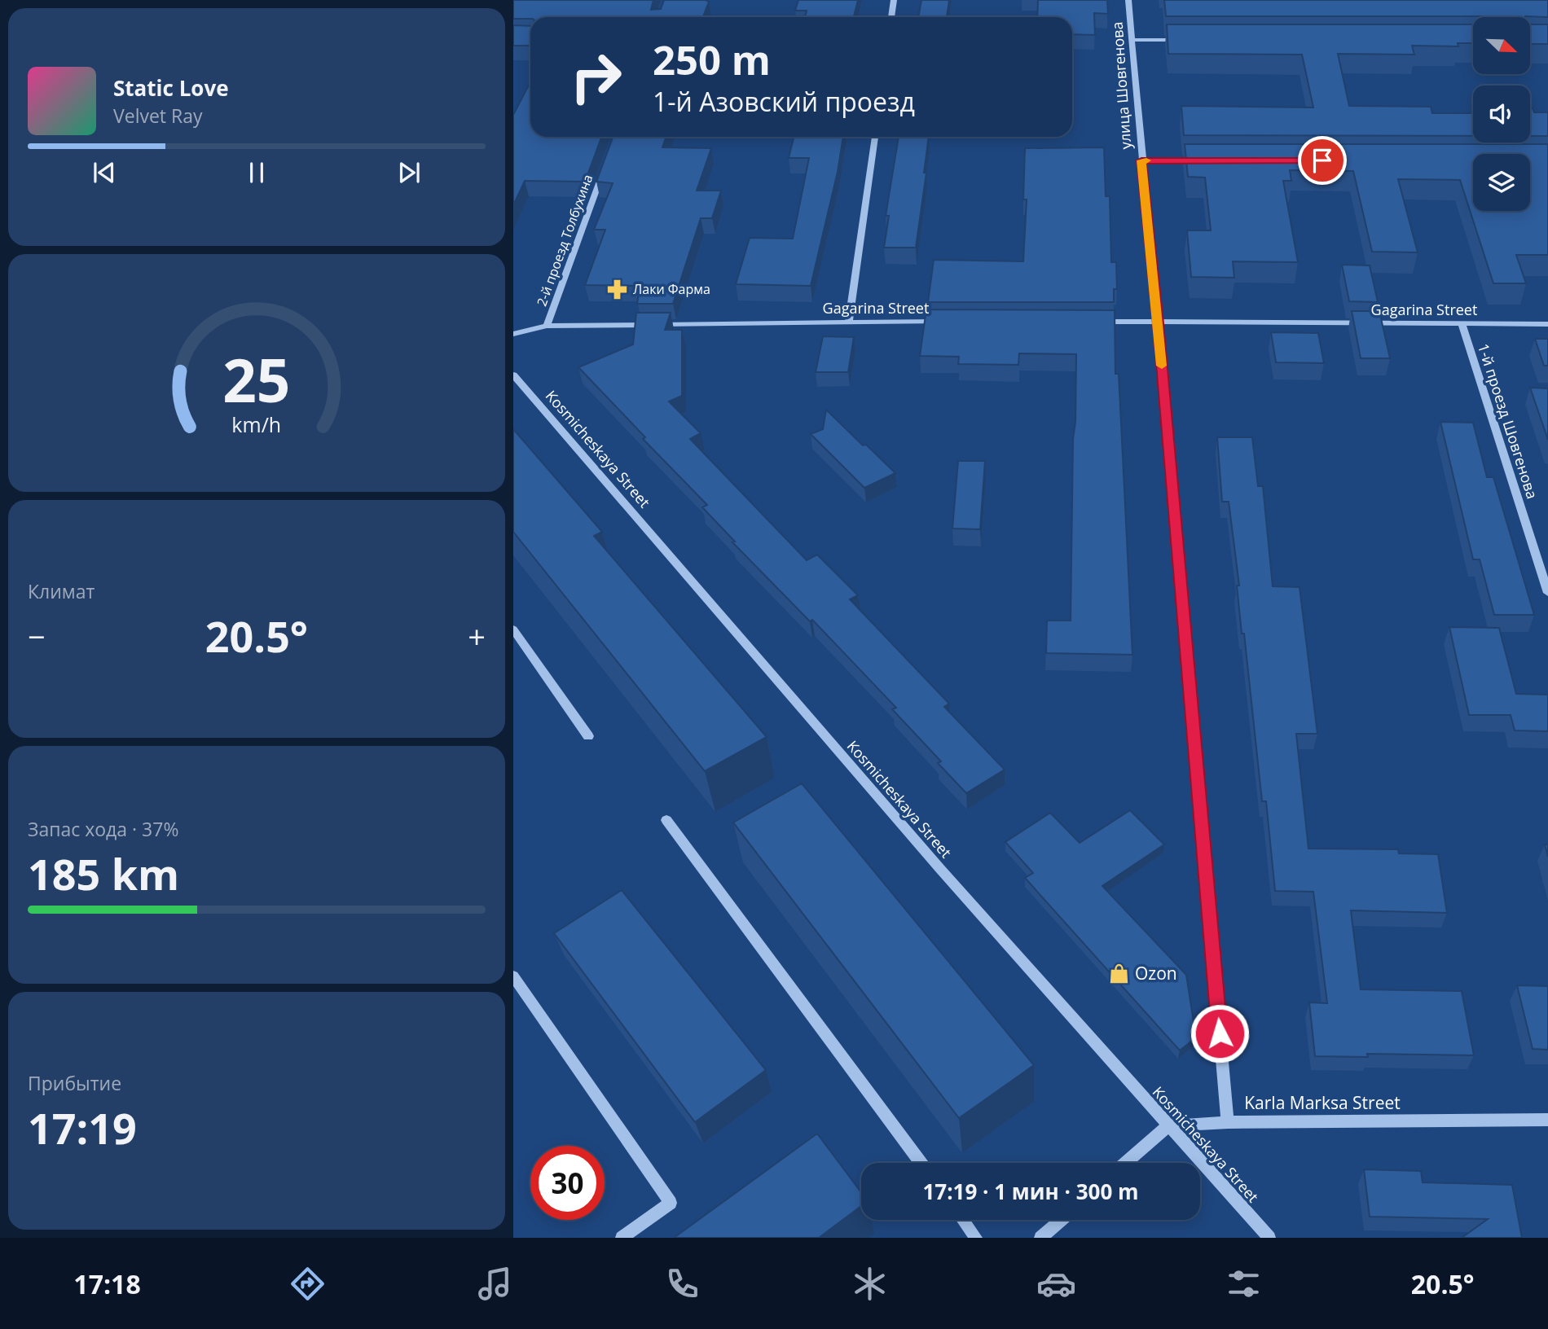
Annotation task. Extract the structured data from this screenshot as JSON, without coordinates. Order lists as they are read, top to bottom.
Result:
{
  "streets": {
    "street": [
      "улица Шовгенова",
      "2-й проезд Толбухина",
      "Gagarina Street",
      "1-й проезд Шовгенова",
      "Kosmicheskaya Street",
      "Karla Marksa Street"
    ]
  },
  "crossings": [
    ["улица Шовгенова", "Gagarina Street"],
    ["улица Шовгенова", "Karla Marksa Street"],
    ["2-й проезд Толбухина", "Gagarina Street"],
    ["Gagarina Street", "1-й проезд Шовгенова"],
    ["Kosmicheskaya Street", "Karla Marksa Street"]
  ],
  "places": {
    "pharmacy": ["Лаки Фарма"],
    "shop": ["Ozon"]
  },
  "north": "bottom right",
  "page": {
    "turn": ["250 m", "1-й Азовский проезд"],
    "song": ["Static Love", "Velvet Ray"],
    "tile": [
      "Климат",
      ["Запас хода · 37%", "185 km"],
      ["Прибытие", "17:19"]
    ],
    "heat": ["−", "20.5°", "+"],
    "limit": "30",
    "trip": "17:19 · 1 мин · 300 m",
    "tabs": ["17:18", "20.5°"],
    "gauge": ["25", "km/h"]
  }
}
